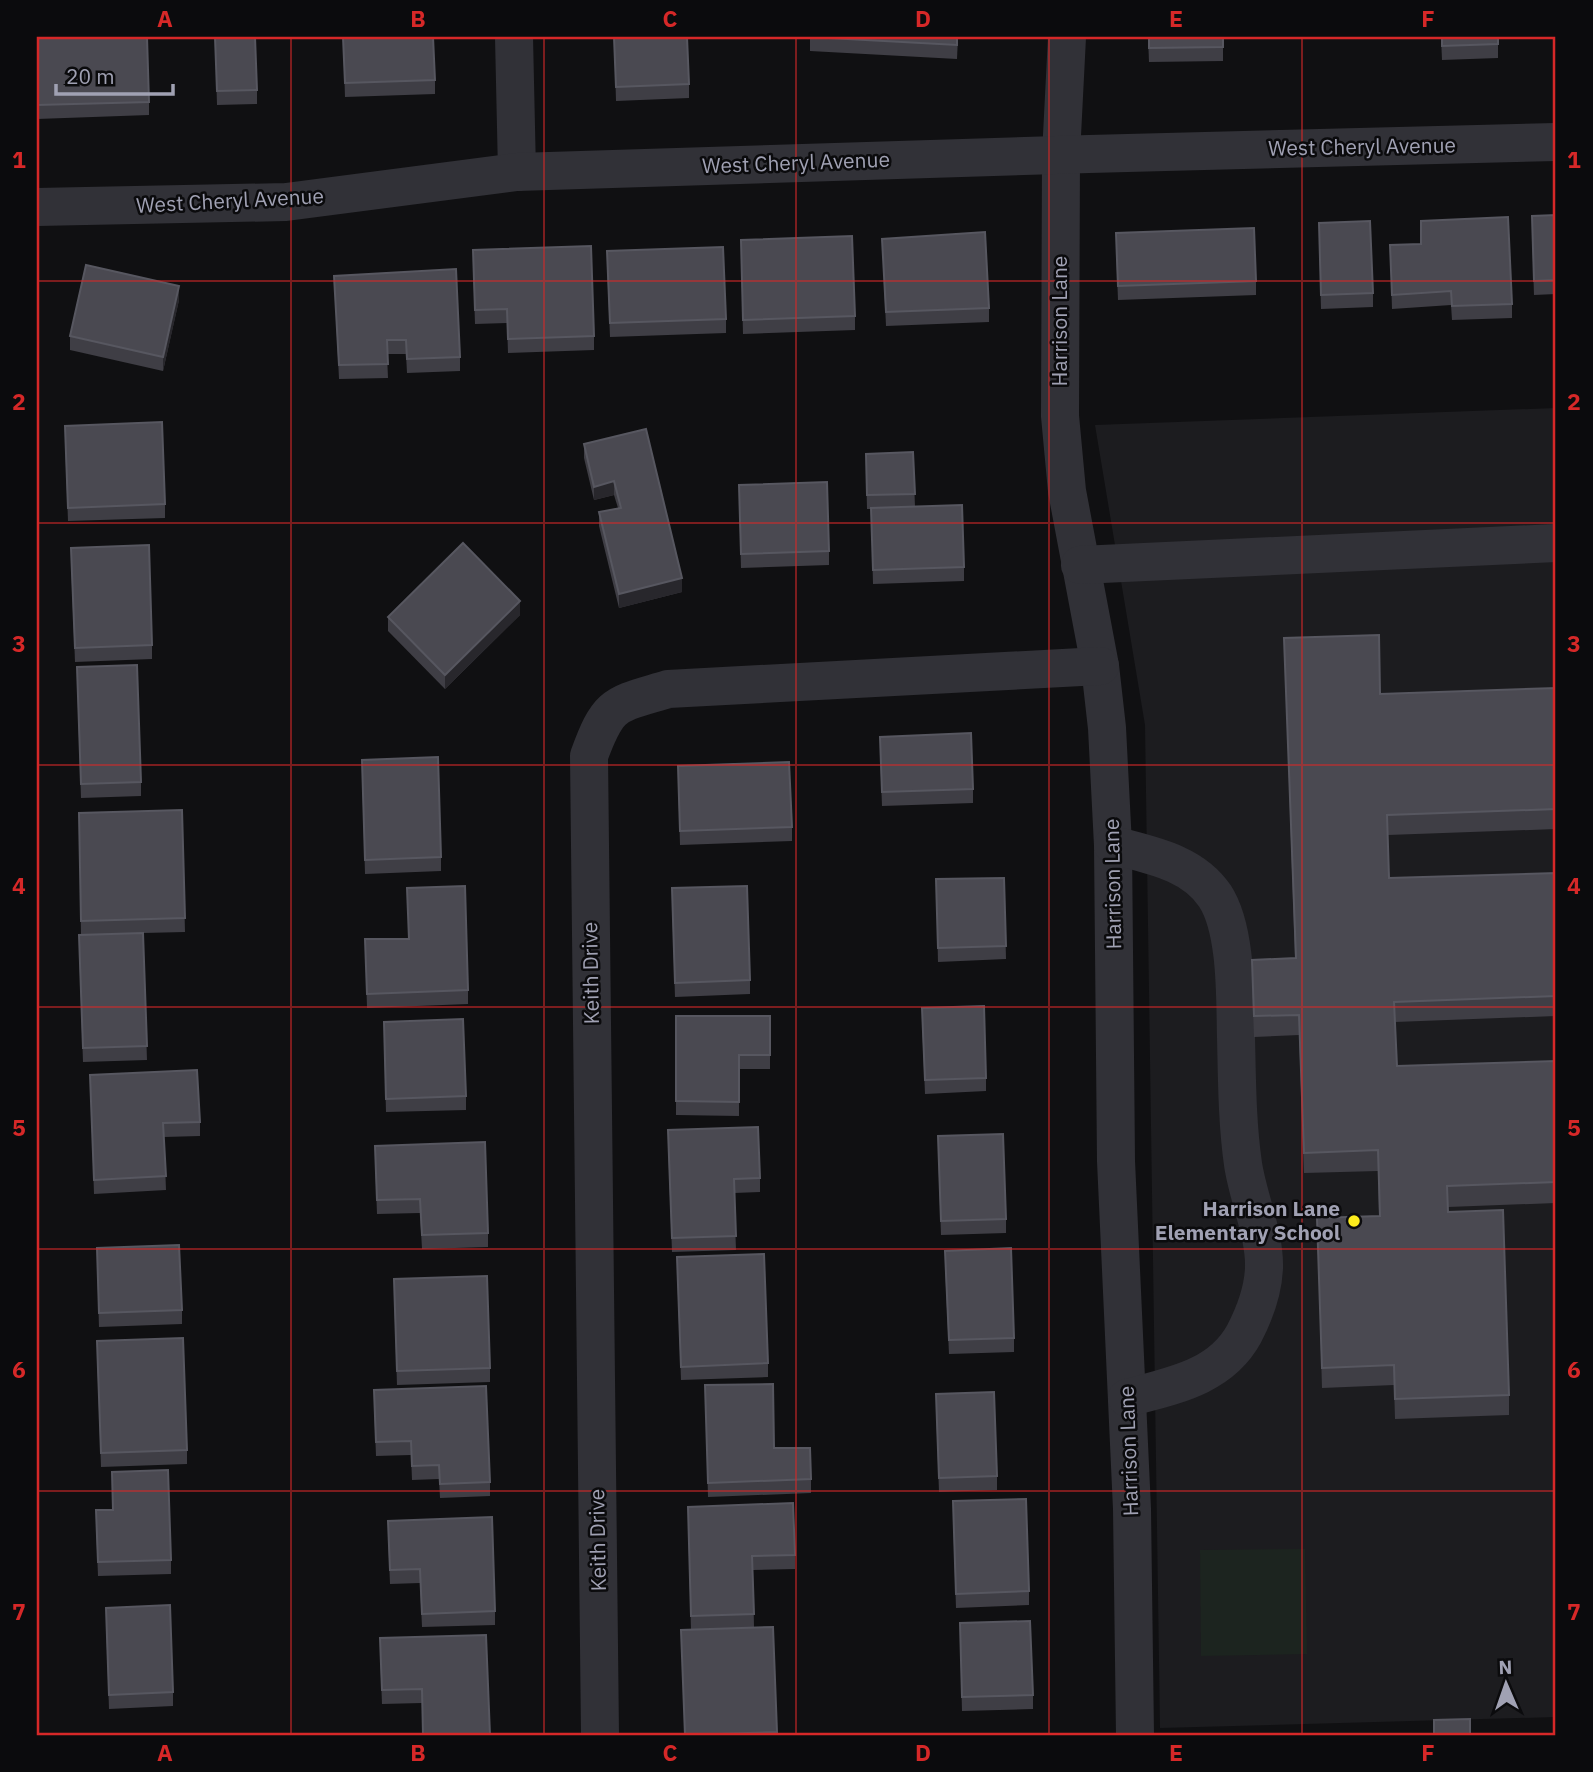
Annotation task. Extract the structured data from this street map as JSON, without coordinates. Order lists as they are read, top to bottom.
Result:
{
  "streets": {
    "street": ["West Cheryl Avenue", "Harrison Lane", "Keith Drive"]
  },
  "crossings": [
    ["West Cheryl Avenue", "Harrison Lane"],
    ["Harrison Lane", "Keith Drive"]
  ],
  "places": ["Harrison Lane Elementary School"],
  "scale_bar": "20 m",
  "north": "top",
  "grid": {
    "columns": [
      "A",
      "B",
      "C",
      "D",
      "E",
      "F"
    ],
    "rows": [
      "1",
      "2",
      "3",
      "4",
      "5",
      "6",
      "7"
    ]
  }
}
